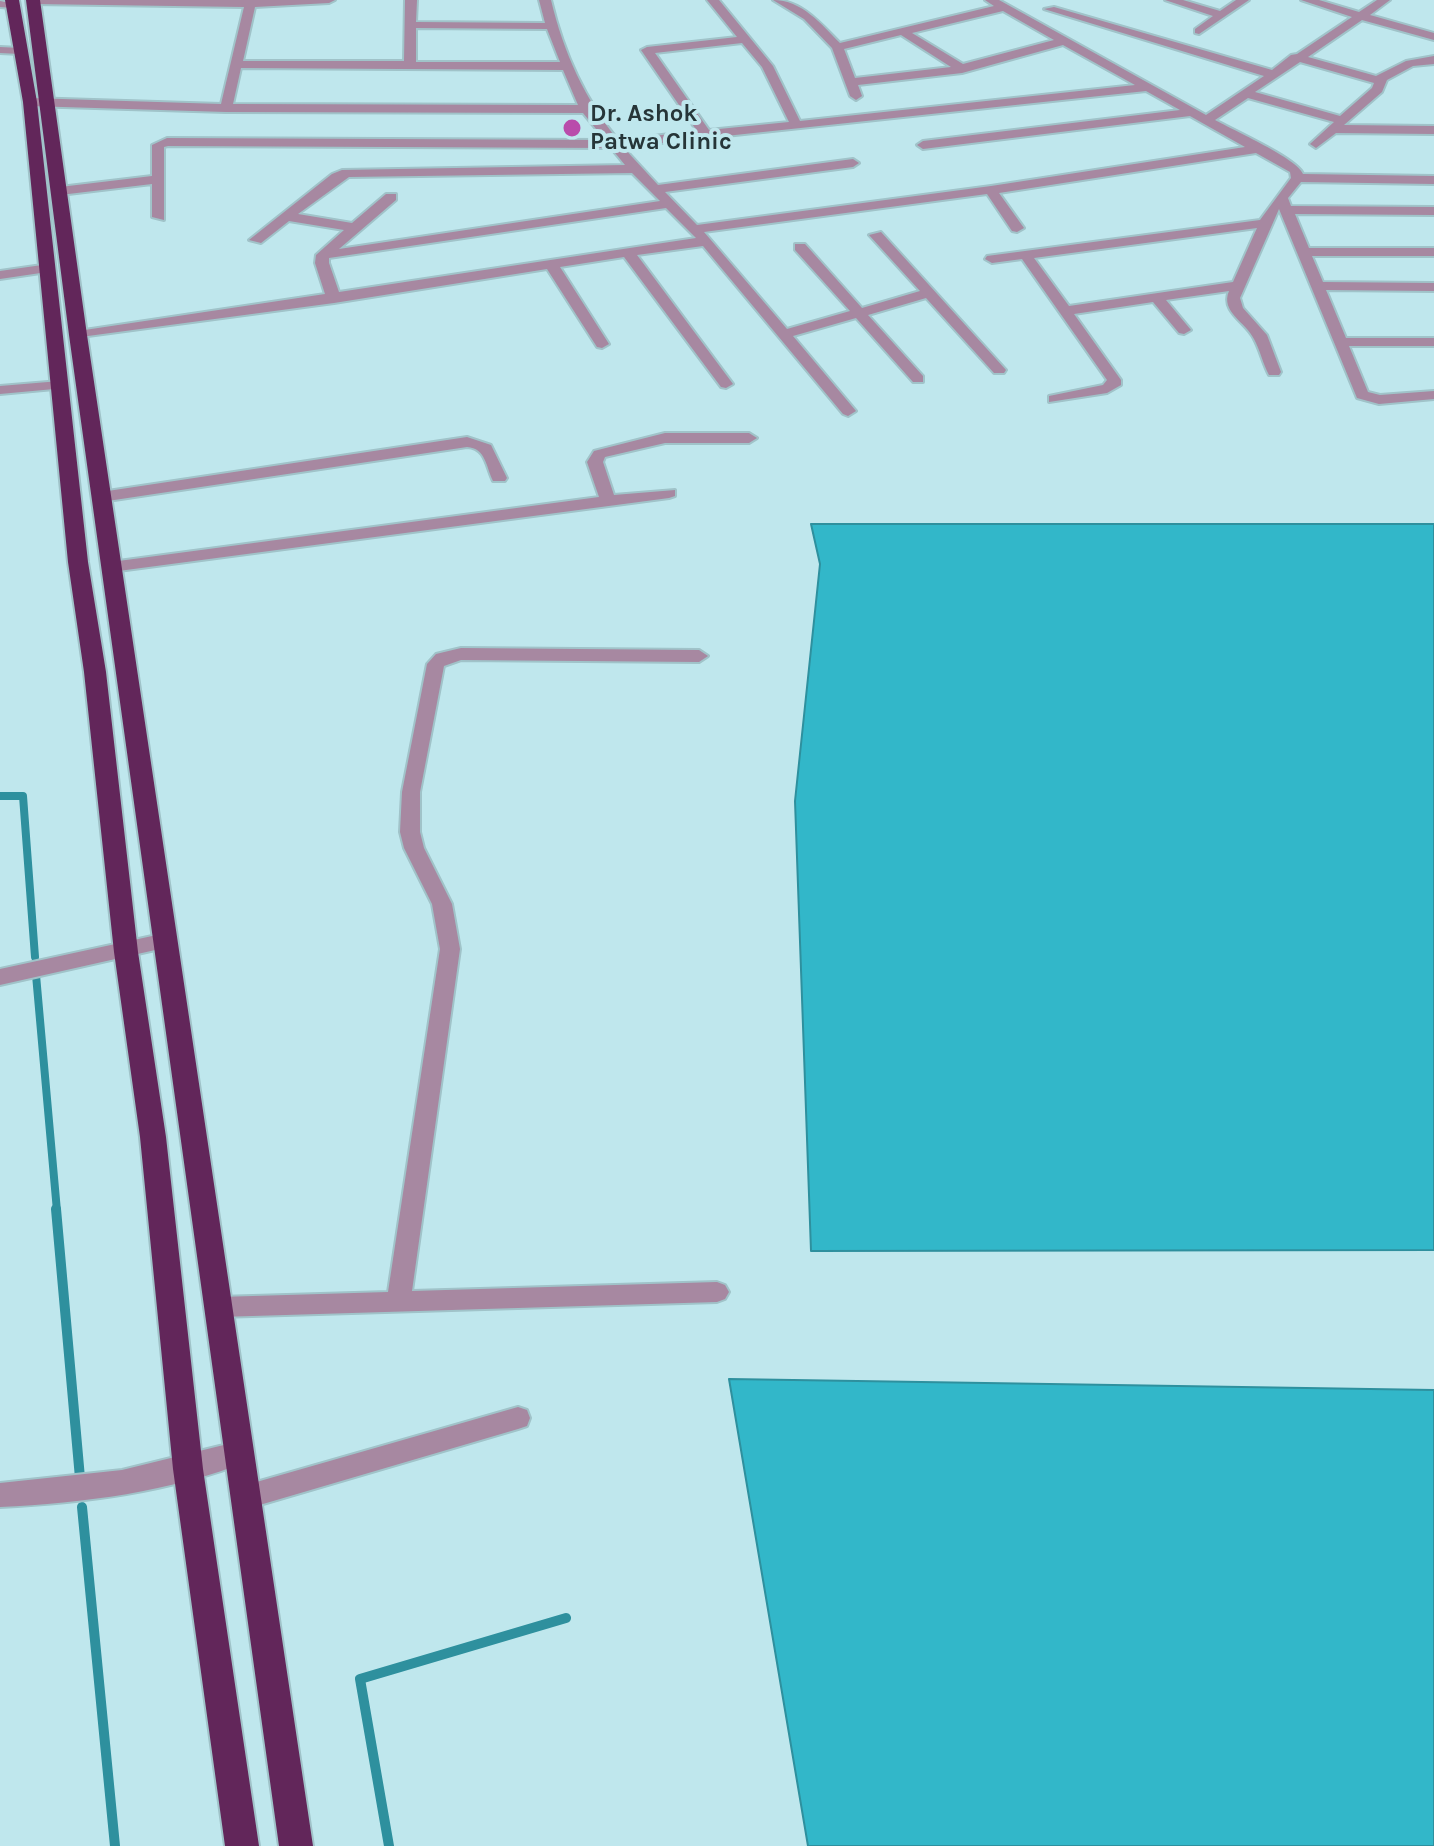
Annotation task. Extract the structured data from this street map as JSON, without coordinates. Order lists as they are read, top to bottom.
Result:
{
  "places": ["Dr. Ashok Patwa Clinic"]
}
